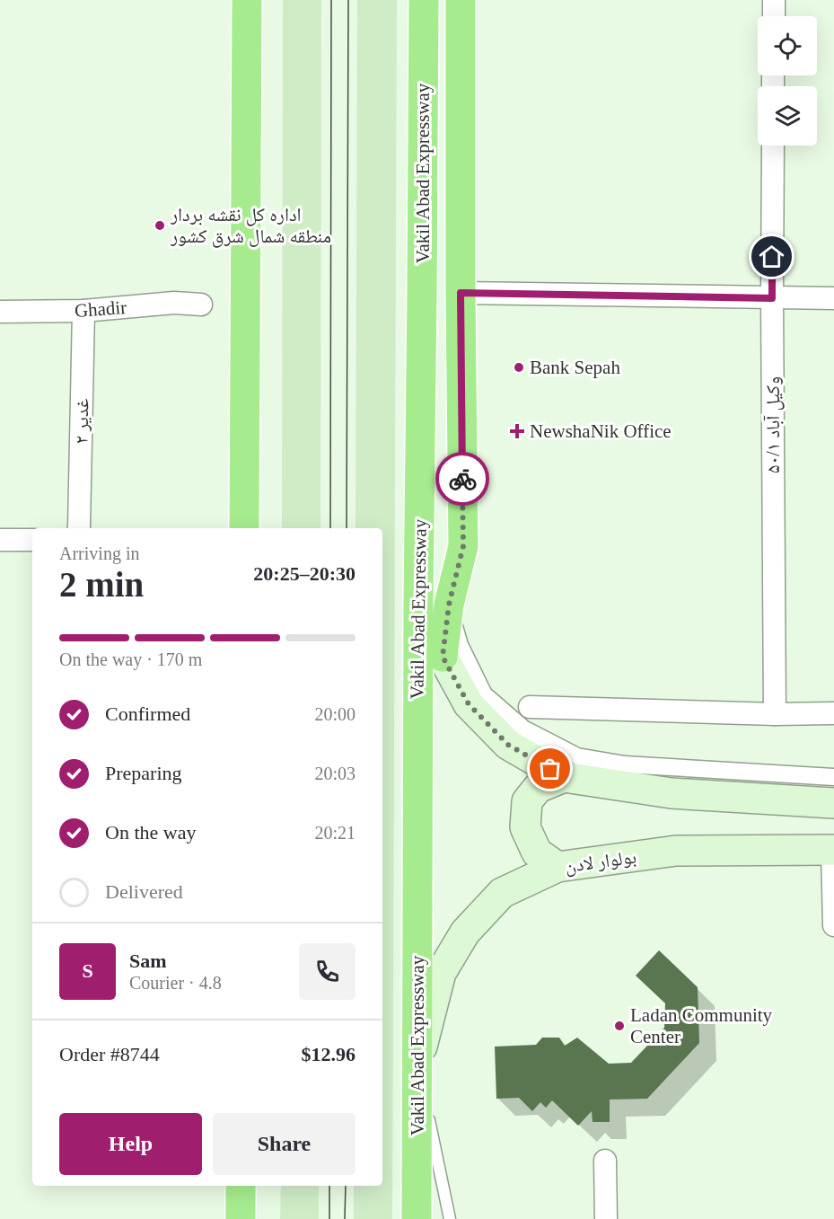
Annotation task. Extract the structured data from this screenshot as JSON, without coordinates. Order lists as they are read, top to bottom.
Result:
{
  "streets": {
    "highway": ["Vakil Abad Expressway"],
    "main road": ["بولوار لادن"],
    "street": ["Ghadir", "غدیر ۲", "وکیل آباد ۵۰/۱"]
  },
  "crossings": [
    ["Vakil Abad Expressway", "بولوار لادن"],
    ["Ghadir", "غدیر ۲"]
  ],
  "places": {
    "other": ["اداره کل نقشه بردار منطقه شمال شرق کشور", "Bank Sepah", "Ladan Community Center"],
    "health": ["NewshaNik Office"]
  },
  "page": {
    "heading": ["2 min", "Arriving in", "20:25–20:30"],
    "panel": [
      "Sam",
      "Courier · 4.8",
      "Order #8744",
      "$12.96"
    ],
    "bar": "On the way · 170 m",
    "list": [
      ["Confirmed", "20:00"],
      ["Preparing", "20:03"],
      ["On the way", "20:21"],
      "Delivered"
    ],
    "round": "S",
    "buttons": ["Help", "Share"]
  }
}
